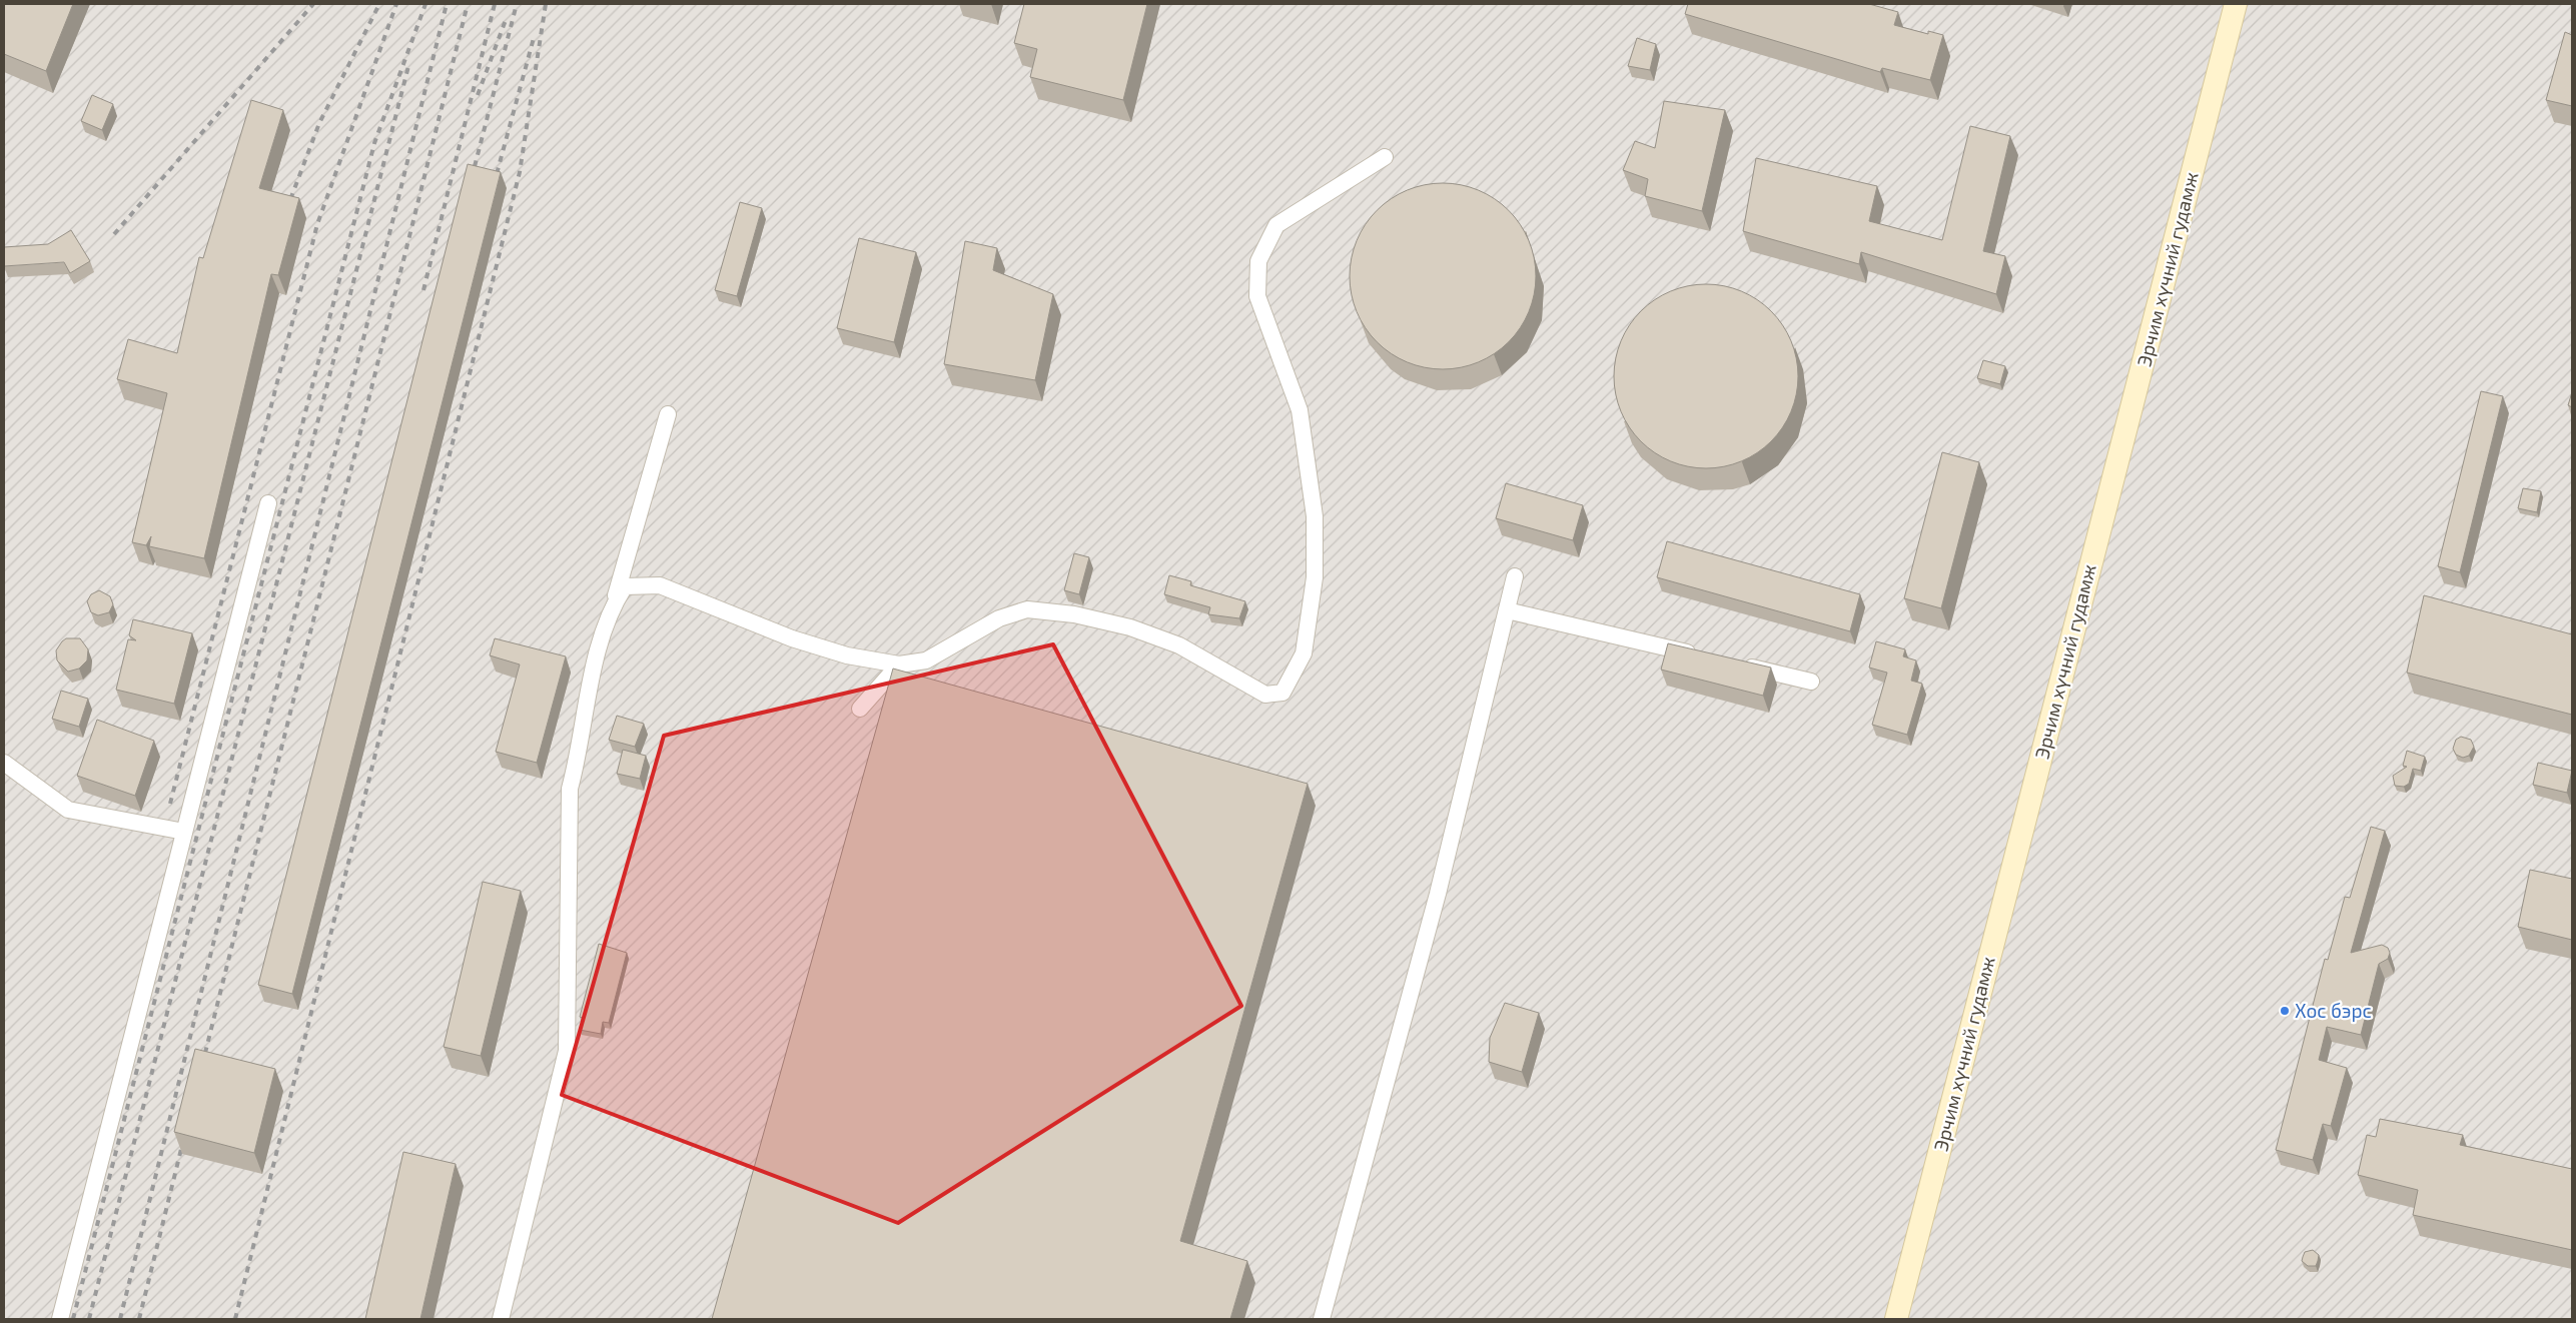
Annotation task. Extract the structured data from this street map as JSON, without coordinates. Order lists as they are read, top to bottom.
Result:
{
  "streets": {
    "main road": ["Эрчим хүчний гудамж"]
  },
  "places": ["Хос бэрс"]
}
